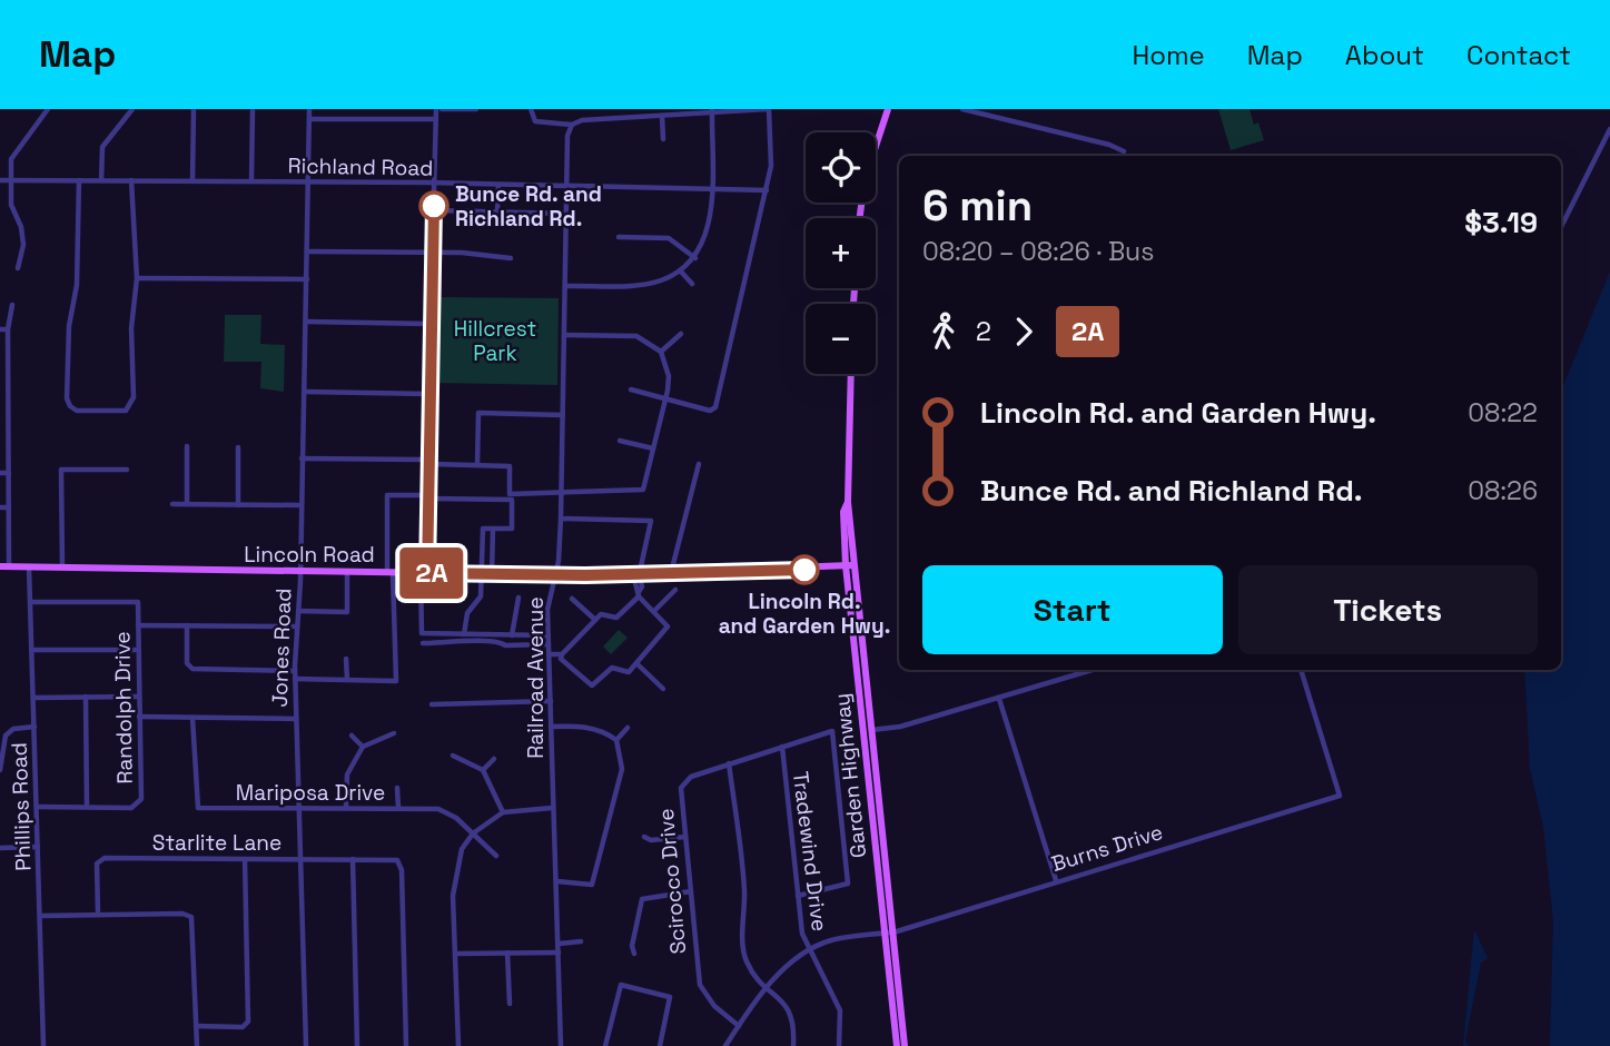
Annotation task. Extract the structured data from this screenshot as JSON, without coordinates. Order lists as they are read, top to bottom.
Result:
{
  "streets": {
    "main road": ["Lincoln Road", "Garden Highway"],
    "street": [
      "Richland Road",
      "Jones Road",
      "Railroad Avenue",
      "Randolph Drive",
      "Mariposa Drive",
      "Phillips Road",
      "Starlite Lane",
      "Burns Drive",
      "Tradewind Drive",
      "Scirocco Drive"
    ]
  },
  "crossings": [
    ["Richland Road", "Jones Road"],
    ["Richland Road", "Railroad Avenue"],
    ["Lincoln Road", "Jones Road"],
    ["Lincoln Road", "Railroad Avenue"],
    ["Lincoln Road", "Garden Highway"],
    ["Lincoln Road", "Phillips Road"],
    ["Jones Road", "Mariposa Drive"],
    ["Jones Road", "Starlite Lane"],
    ["Randolph Drive", "Phillips Road"],
    ["Garden Highway", "Burns Drive"],
    ["Burns Drive", "Tradewind Drive"],
    ["Tradewind Drive", "Scirocco Drive"]
  ],
  "parks": ["Hillcrest Park"],
  "places": ["Bunce Rd. and Richland Rd.", "Lincoln Rd. and Garden Hwy."],
  "lines": ["bus line 2A"],
  "page": {
    "header": "Map",
    "nav": [
      "Home",
      "Map",
      "About",
      "Contact"
    ],
    "on_map": "2A",
    "map_buttons": ["+", "−"],
    "heading": ["6 min", "08:20 – 08:26 · Bus", "$3.19"],
    "legs": ["2", "2A"],
    "list": [
      {
        "name": "Lincoln Rd. and Garden Hwy.",
        "value": "08:22"
      },
      {
        "name": "Bunce Rd. and Richland Rd.",
        "value": "08:26"
      }
    ],
    "buttons": ["Start", "Tickets"]
  }
}
